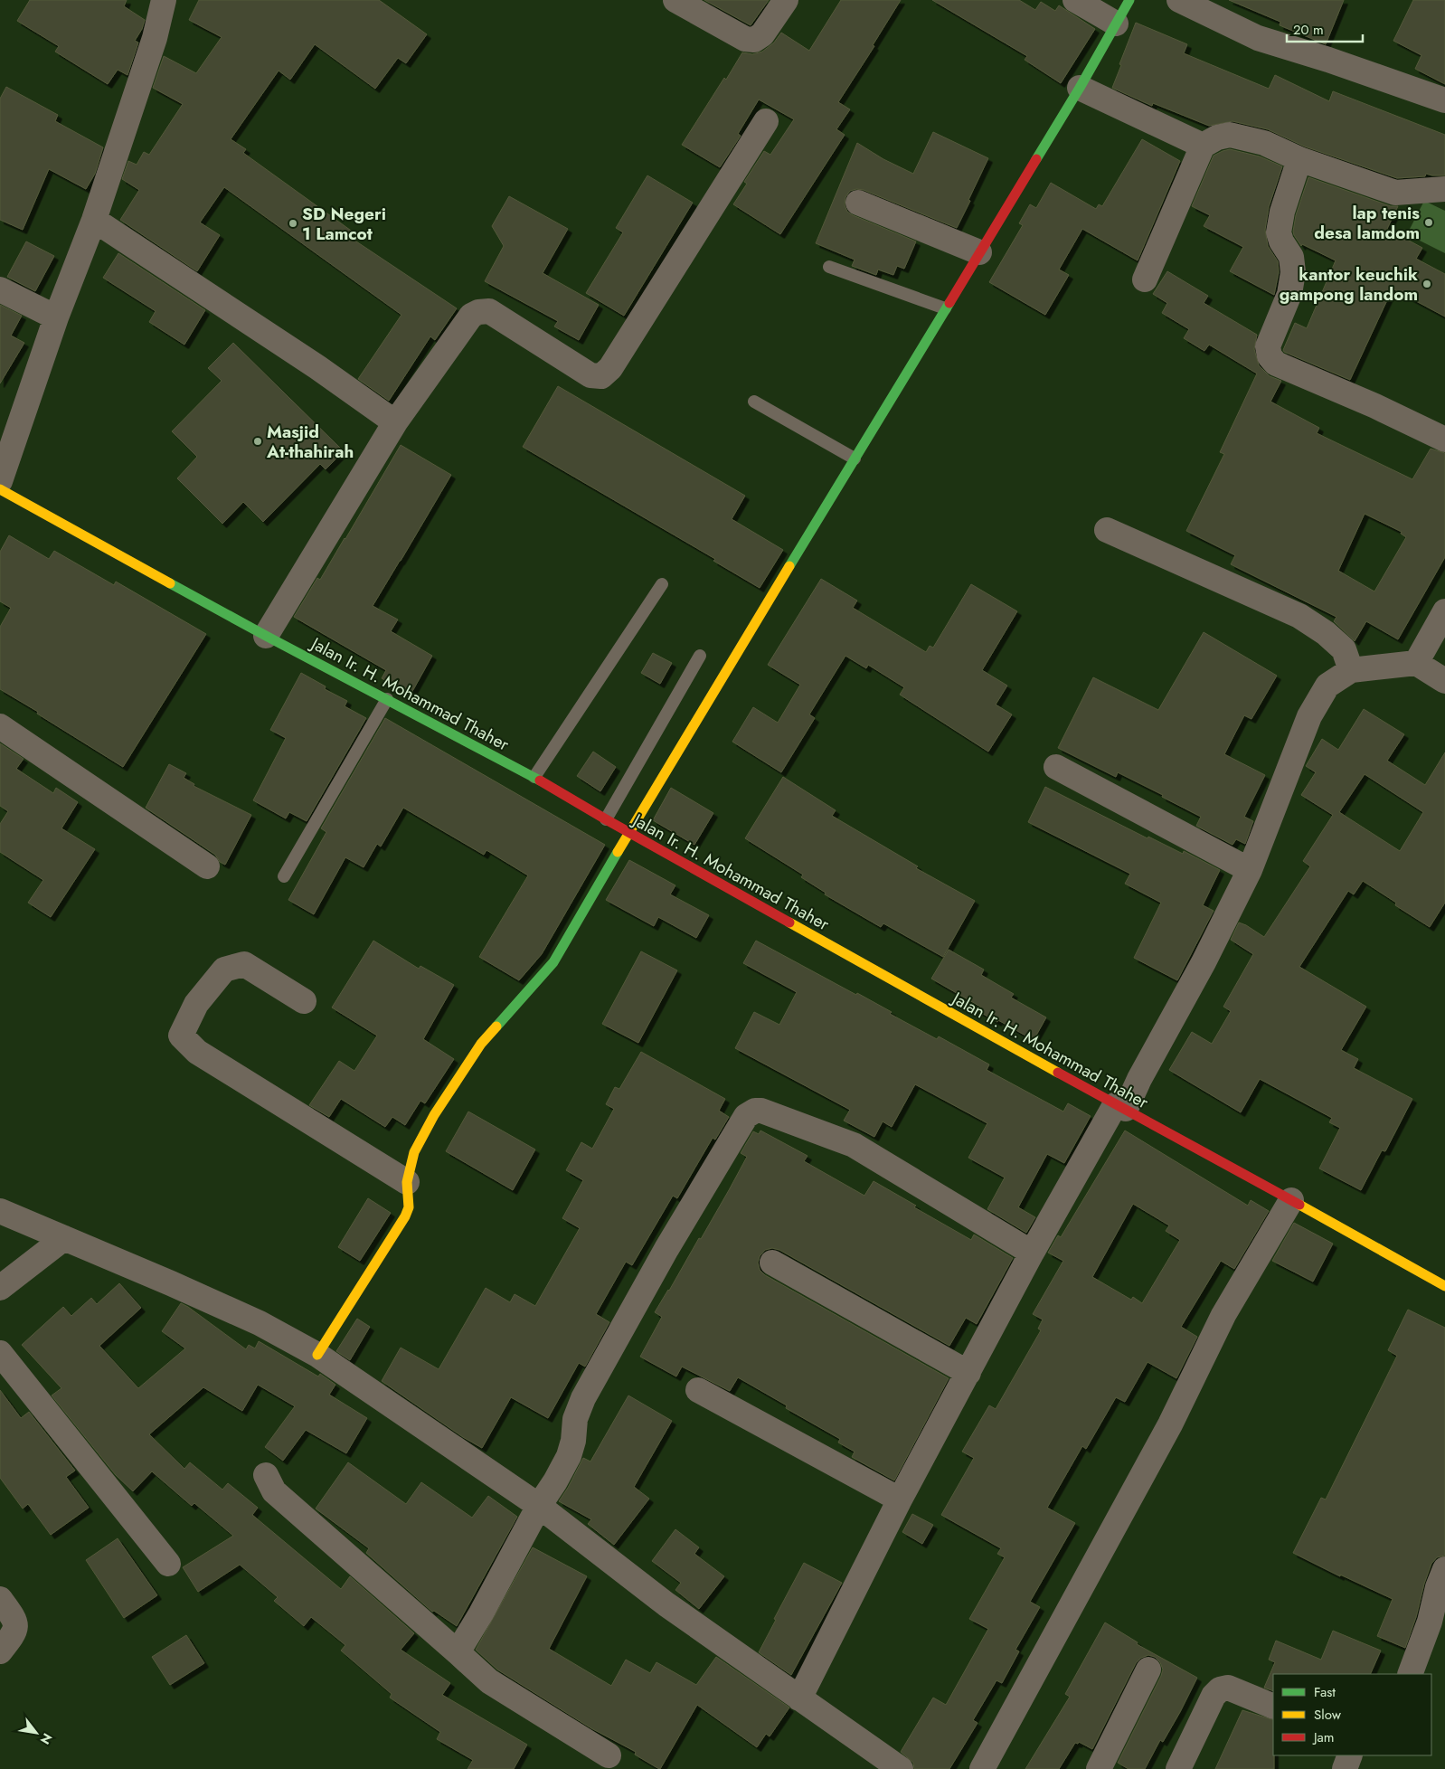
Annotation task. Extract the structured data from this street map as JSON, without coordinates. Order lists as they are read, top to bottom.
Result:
{
  "streets": {
    "main road": ["Jalan Ir. H. Mohammad Thaher"]
  },
  "places": [
    "lap tenis desa lamdom",
    "SD Negeri 1 Lamcot",
    "kantor keuchik gampong landom",
    "Masjid At-thahirah"
  ],
  "legend": ["Fast", "Slow", "Jam"],
  "scale_bar": "20 m",
  "north": "bottom right"
}
